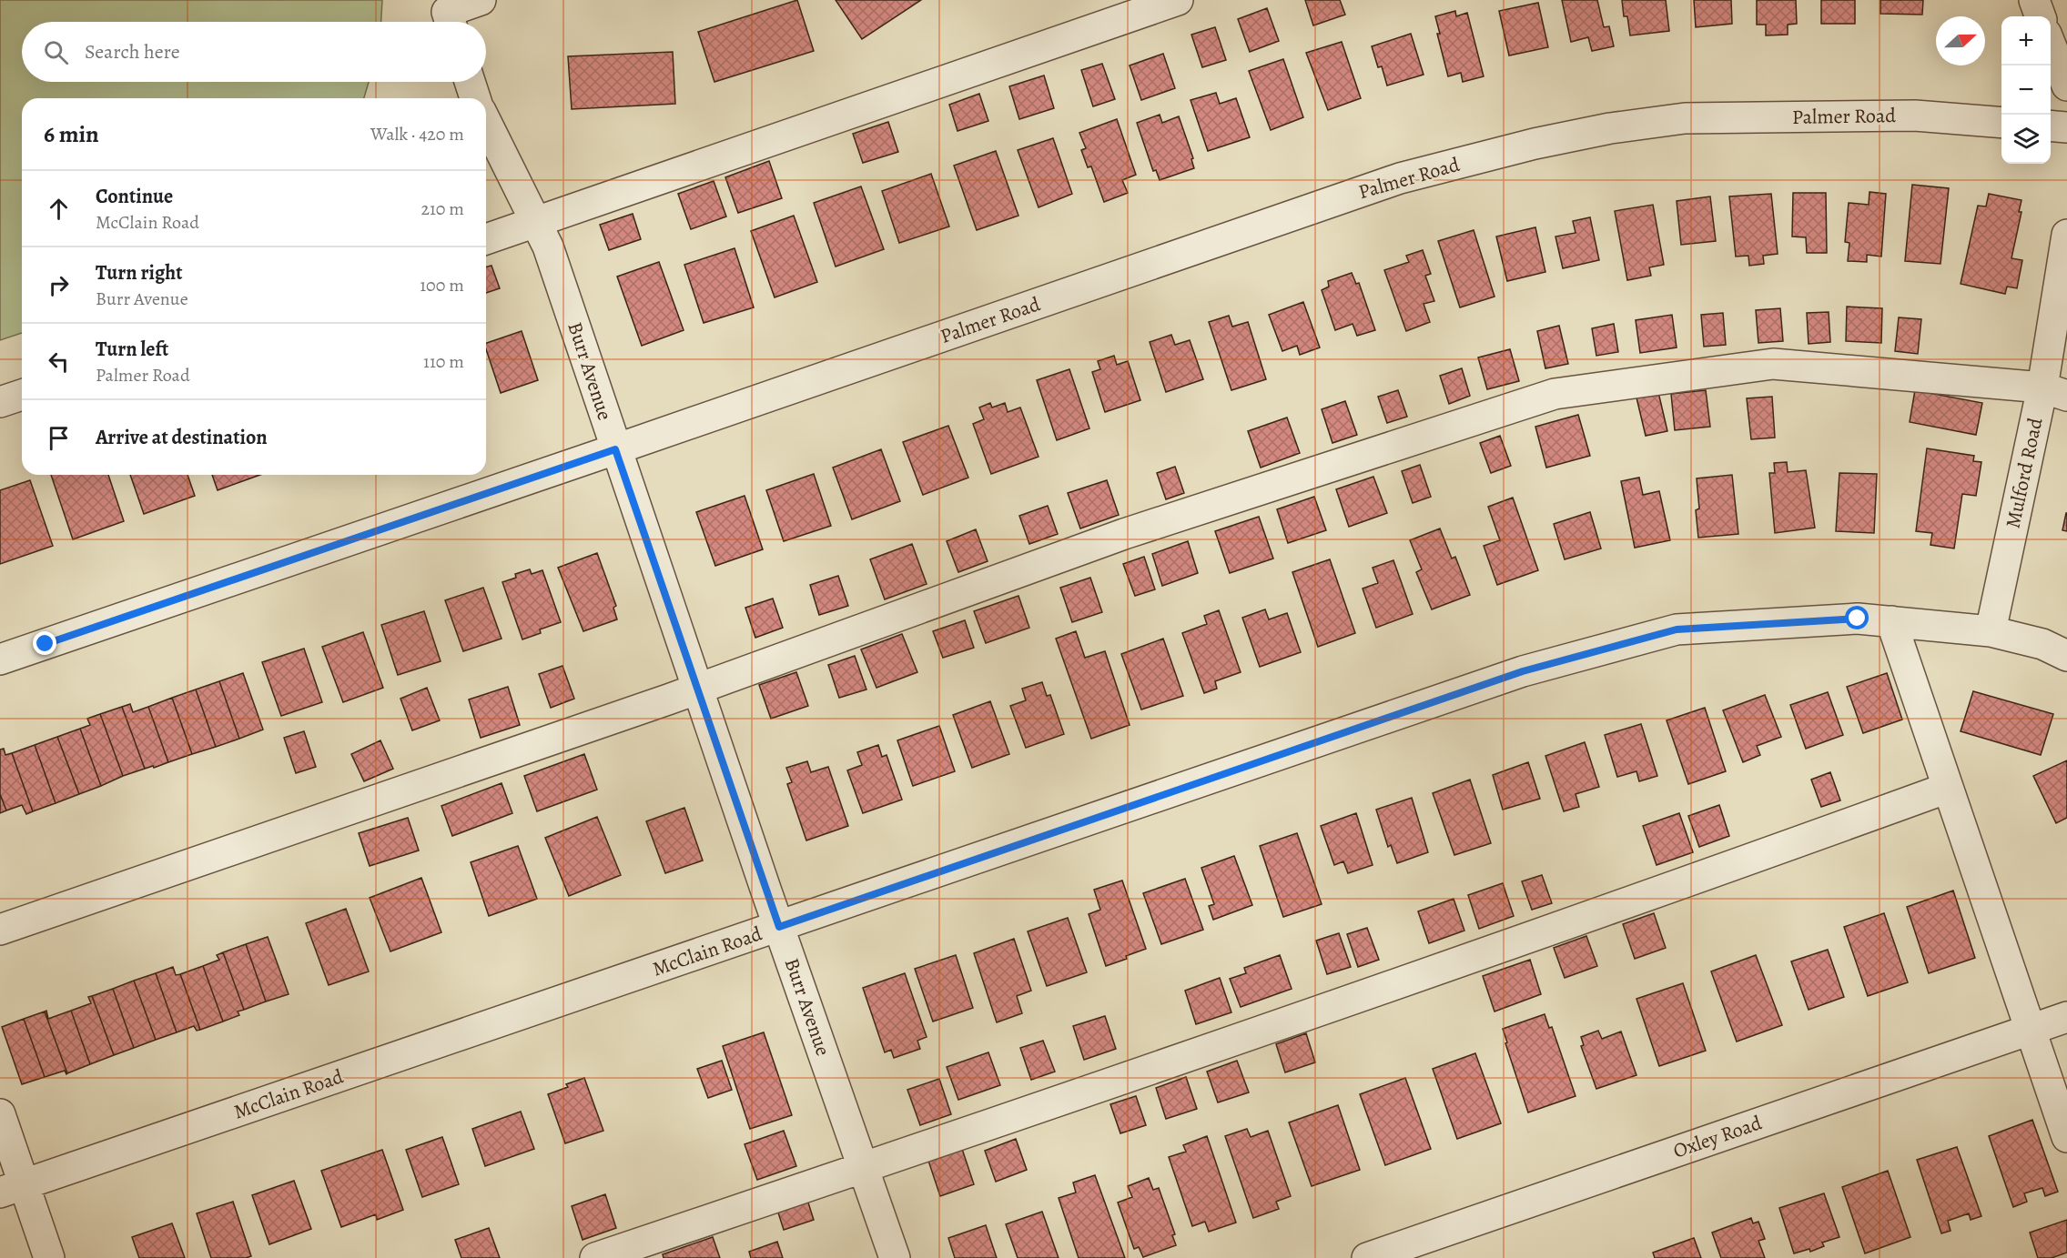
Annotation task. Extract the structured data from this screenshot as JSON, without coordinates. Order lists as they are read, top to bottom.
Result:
{
  "streets": {
    "street": [
      "Palmer Road",
      "Burr Avenue",
      "Mulford Road",
      "McClain Road",
      "Oxley Road"
    ]
  },
  "crossings": [
    ["Palmer Road", "Burr Avenue"],
    ["Burr Avenue", "McClain Road"],
    ["Mulford Road", "McClain Road"]
  ],
  "north": "right",
  "page": {
    "map_buttons": ["+", "−"],
    "search": "Search here",
    "heading": ["6 min", "Walk · 420 m"],
    "list": [
      ["Continue", "McClain Road", "210 m"],
      ["Turn right", "Burr Avenue", "100 m"],
      ["Turn left", "Palmer Road", "110 m"],
      "Arrive at destination"
    ]
  }
}
